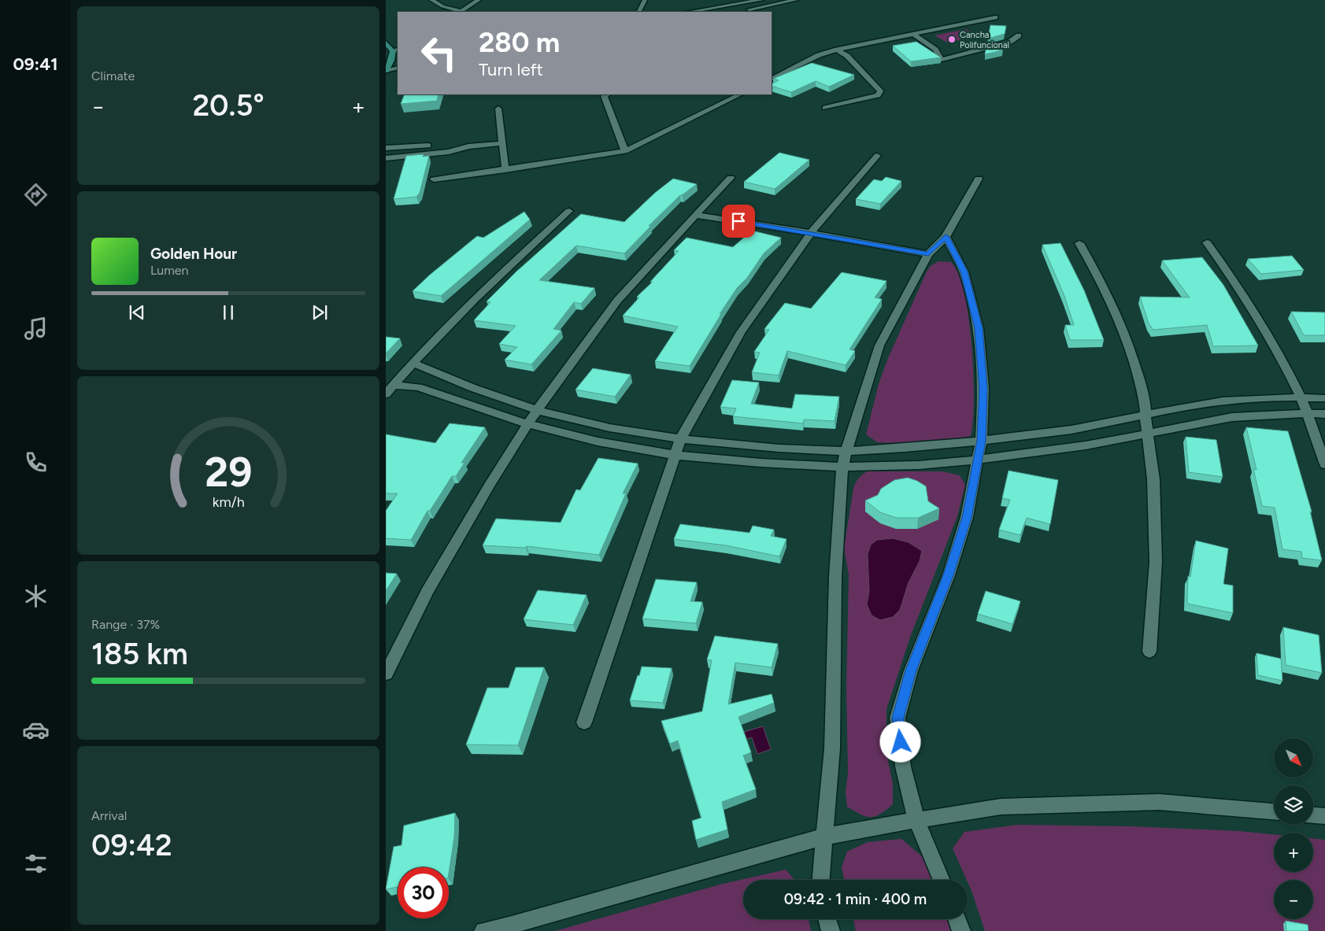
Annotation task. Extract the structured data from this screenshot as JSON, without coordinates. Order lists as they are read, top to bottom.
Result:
{
  "places": ["Cancha Polifuncional"],
  "north": "bottom right",
  "page": {
    "tabs": "09:41",
    "tile": [
      "Climate",
      ["Range · 37%", "185 km"],
      ["Arrival", "09:42"]
    ],
    "turn": ["280 m", "Turn left"],
    "heat": ["−", "20.5°", "+"],
    "song": ["Golden Hour", "Lumen"],
    "map_buttons": ["+", "−"],
    "limit": "30",
    "trip": "09:42 · 1 min · 400 m",
    "gauge": ["29", "km/h"]
  }
}
